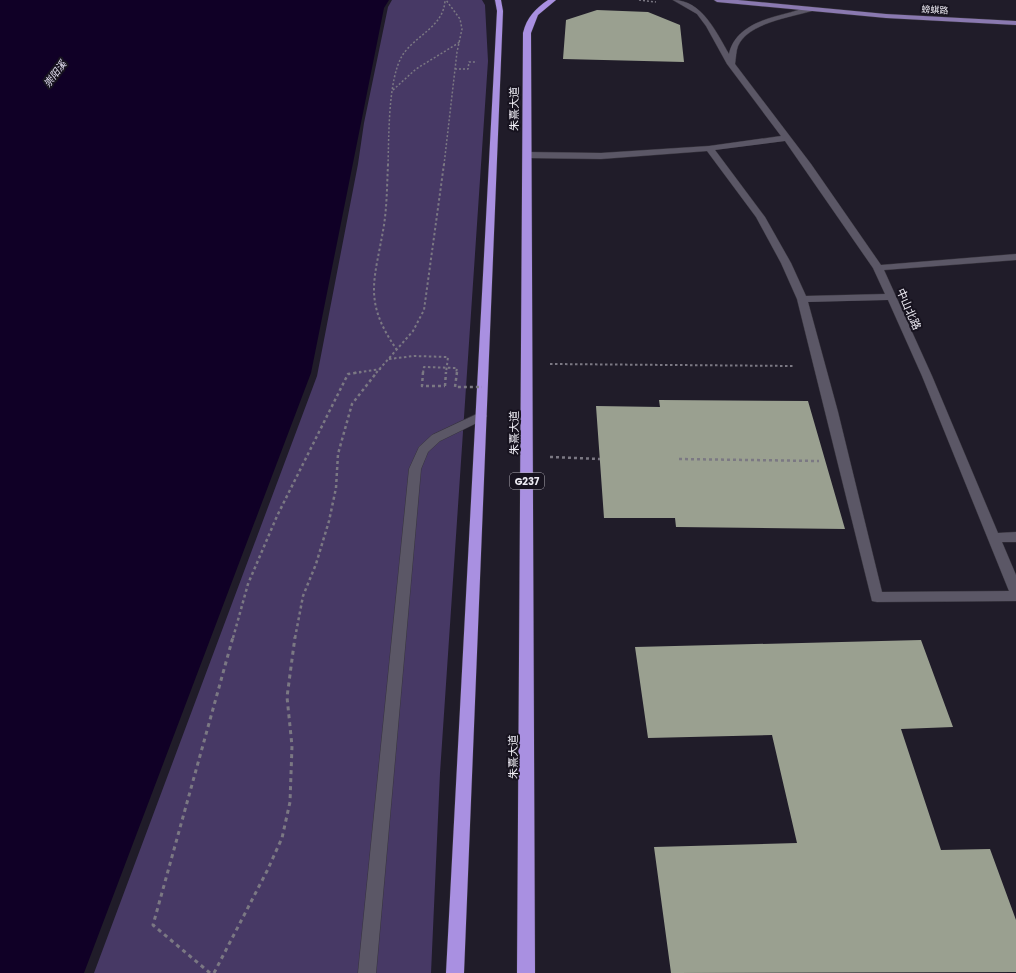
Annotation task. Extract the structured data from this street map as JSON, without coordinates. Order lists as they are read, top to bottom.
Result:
{
  "streets": {
    "highway": ["朱熹大道", "G237"],
    "main road": ["螃蜞路"],
    "street": ["中山北路"]
  },
  "water": ["崇阳溪"]
}
